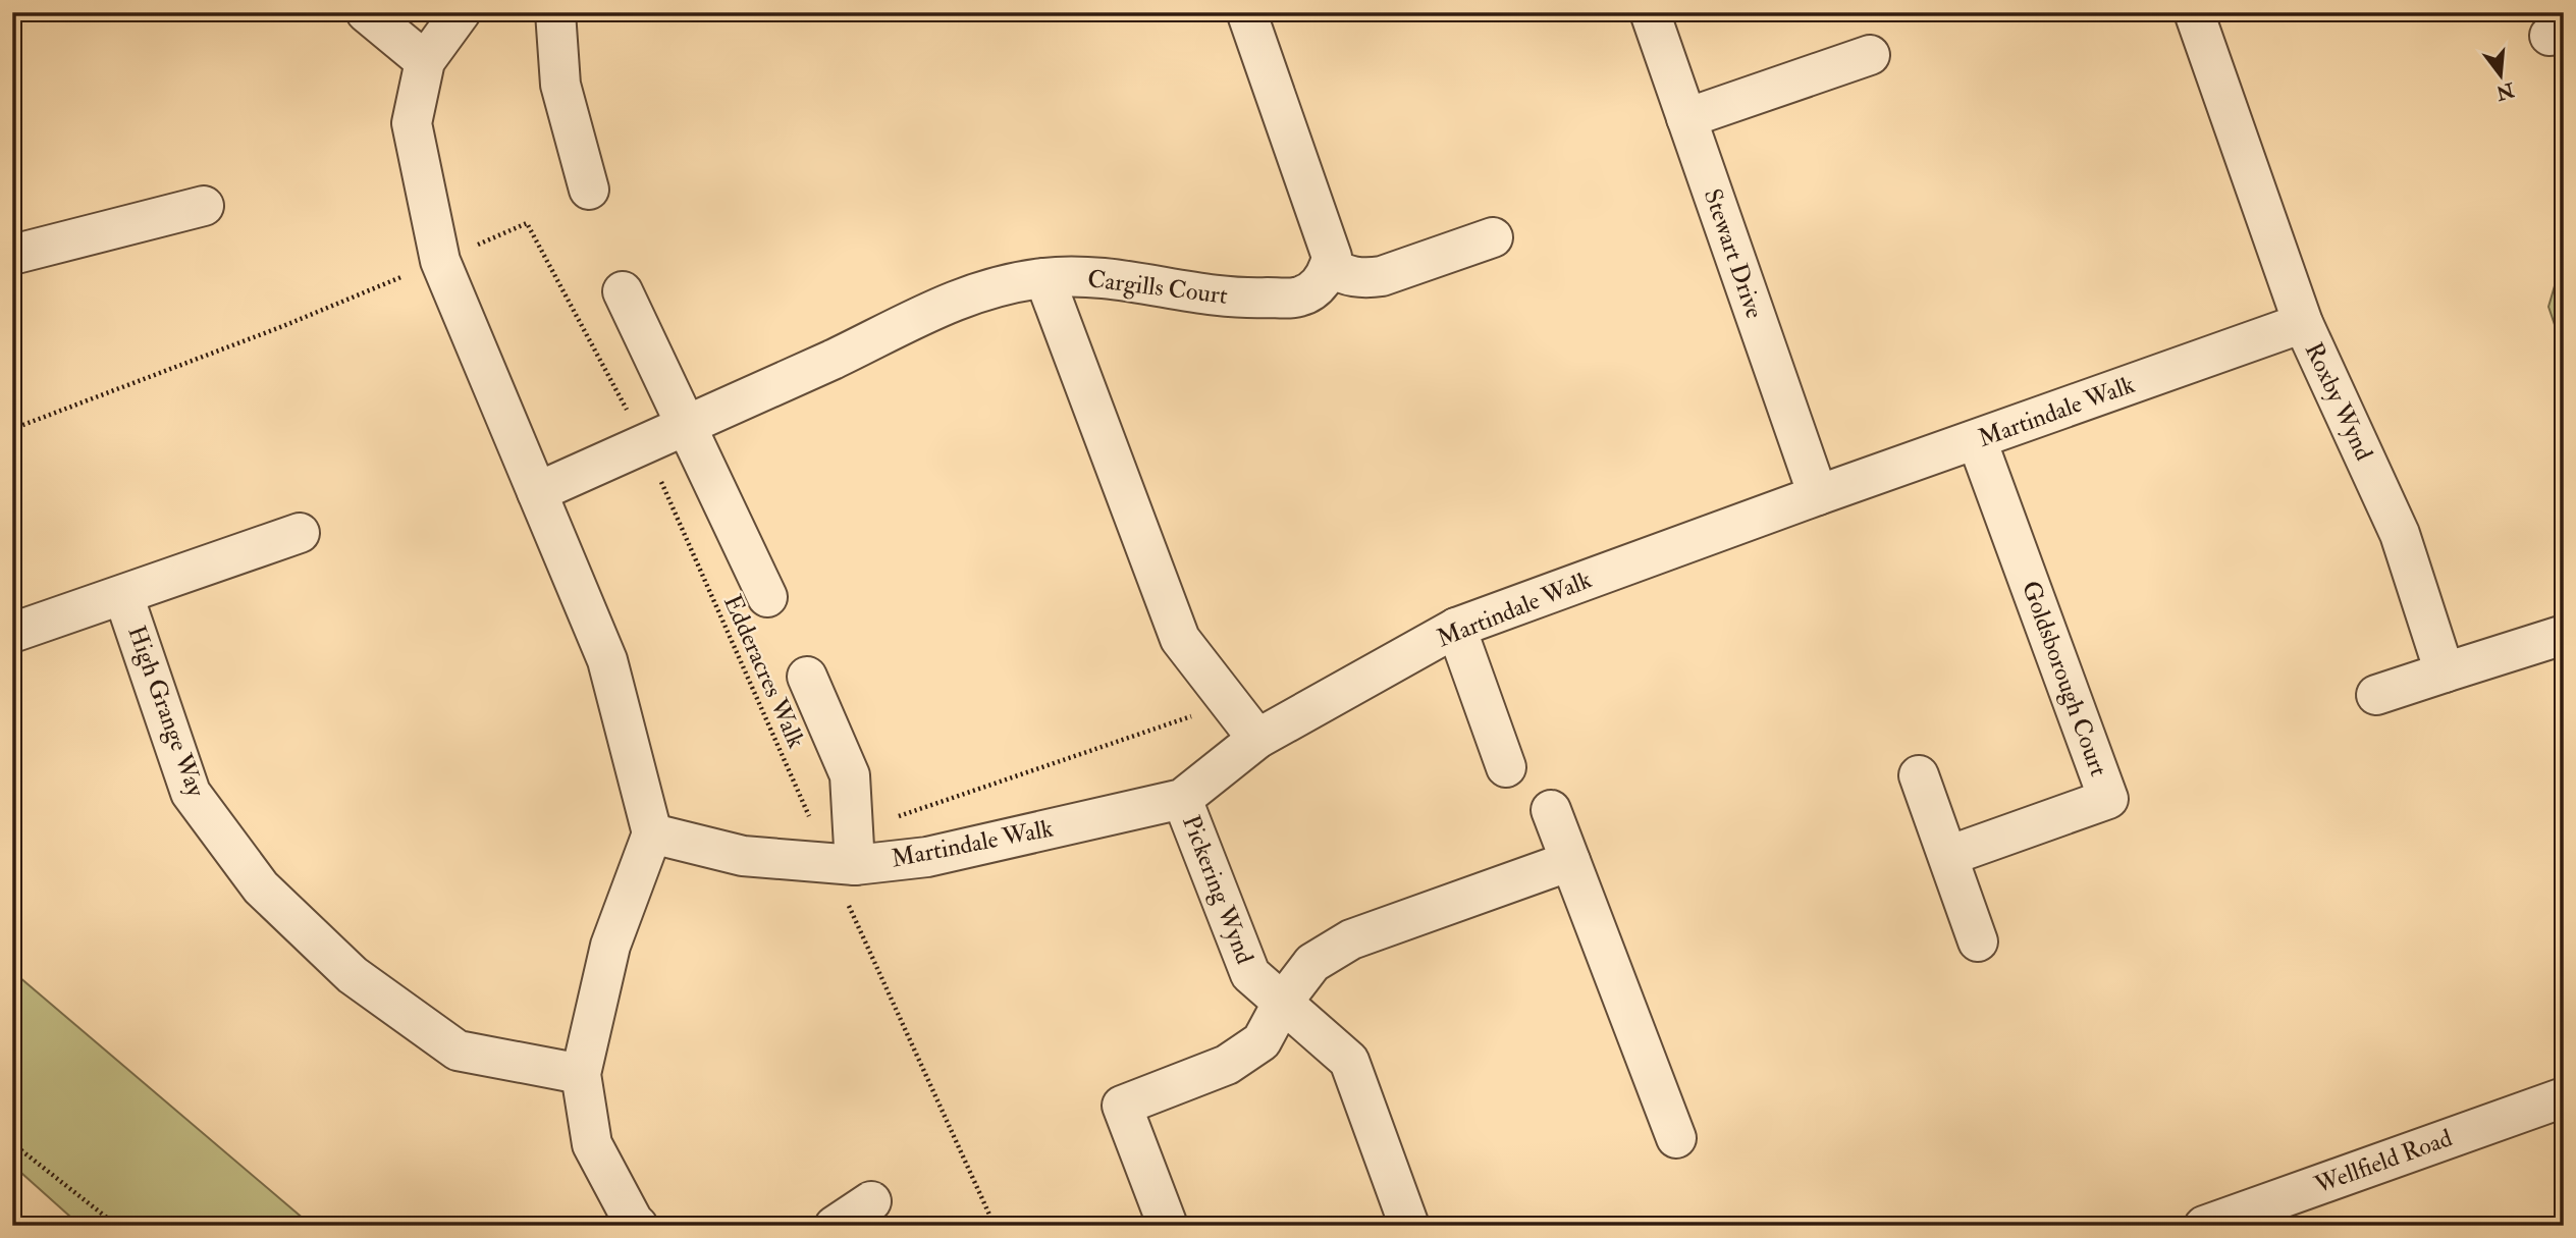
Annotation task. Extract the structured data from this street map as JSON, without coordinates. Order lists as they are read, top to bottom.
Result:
{
  "streets": {
    "street": [
      "Stewart Drive",
      "Cargills Court",
      "Roxby Wynd",
      "Martindale Walk",
      "Goldsborough Court",
      "High Grange Way",
      "Pickering Wynd",
      "Wellfield Road"
    ],
    "path": ["Edderacres Walk"]
  },
  "crossings": [
    ["Stewart Drive", "Martindale Walk"],
    ["Cargills Court", "Edderacres Walk"],
    ["Roxby Wynd", "Martindale Walk"],
    ["Martindale Walk", "Edderacres Walk"],
    ["Martindale Walk", "Goldsborough Court"],
    ["Martindale Walk", "Pickering Wynd"]
  ],
  "north": "bottom"
}
